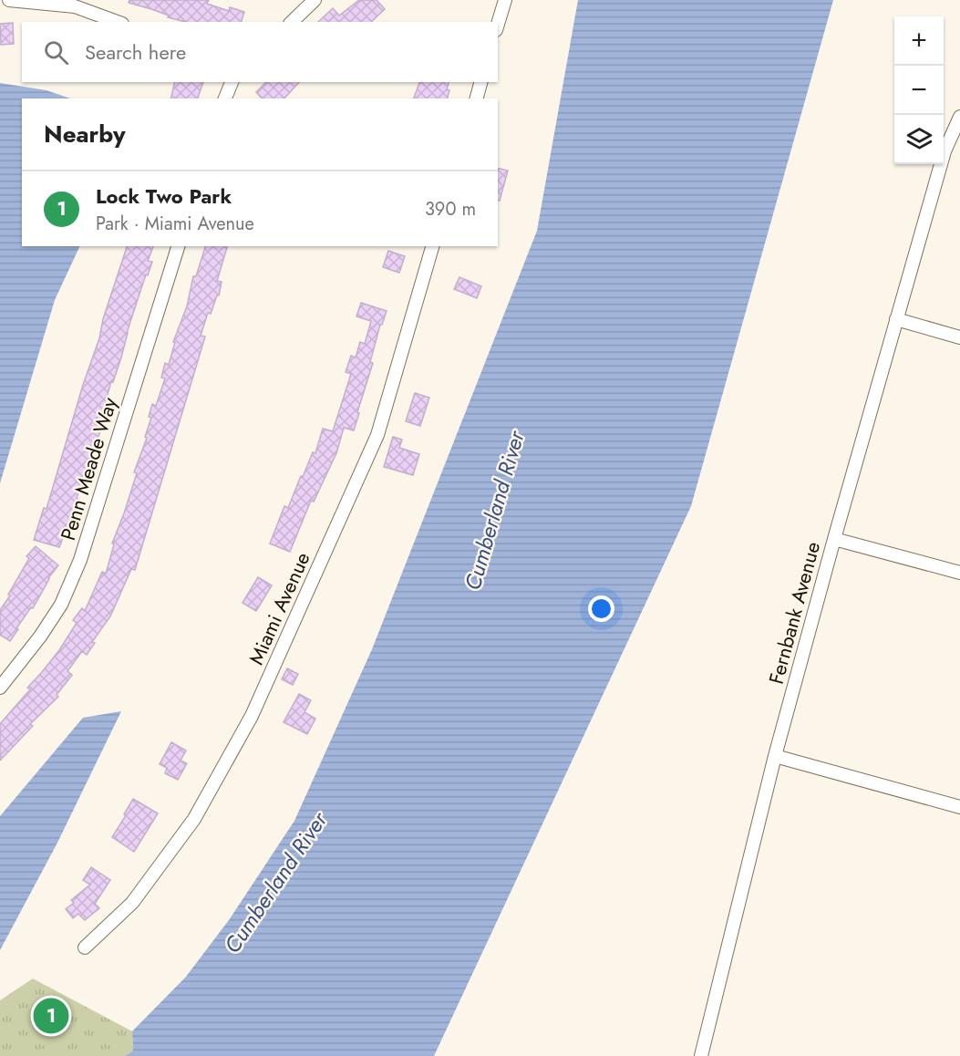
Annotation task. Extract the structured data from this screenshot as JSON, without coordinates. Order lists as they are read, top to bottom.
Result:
{
  "streets": {
    "street": ["Penn Meade Way", "Miami Avenue", "Fernbank Avenue"]
  },
  "water": ["Cumberland River"],
  "page": {
    "map_buttons": ["+", "−"],
    "search": "Search here",
    "heading": "Nearby",
    "list": [
      {
        "mark": "1",
        "name": "Lock Two Park",
        "note": "Park · Miami Avenue",
        "value": "390 m"
      }
    ],
    "pins": "1"
  }
}
